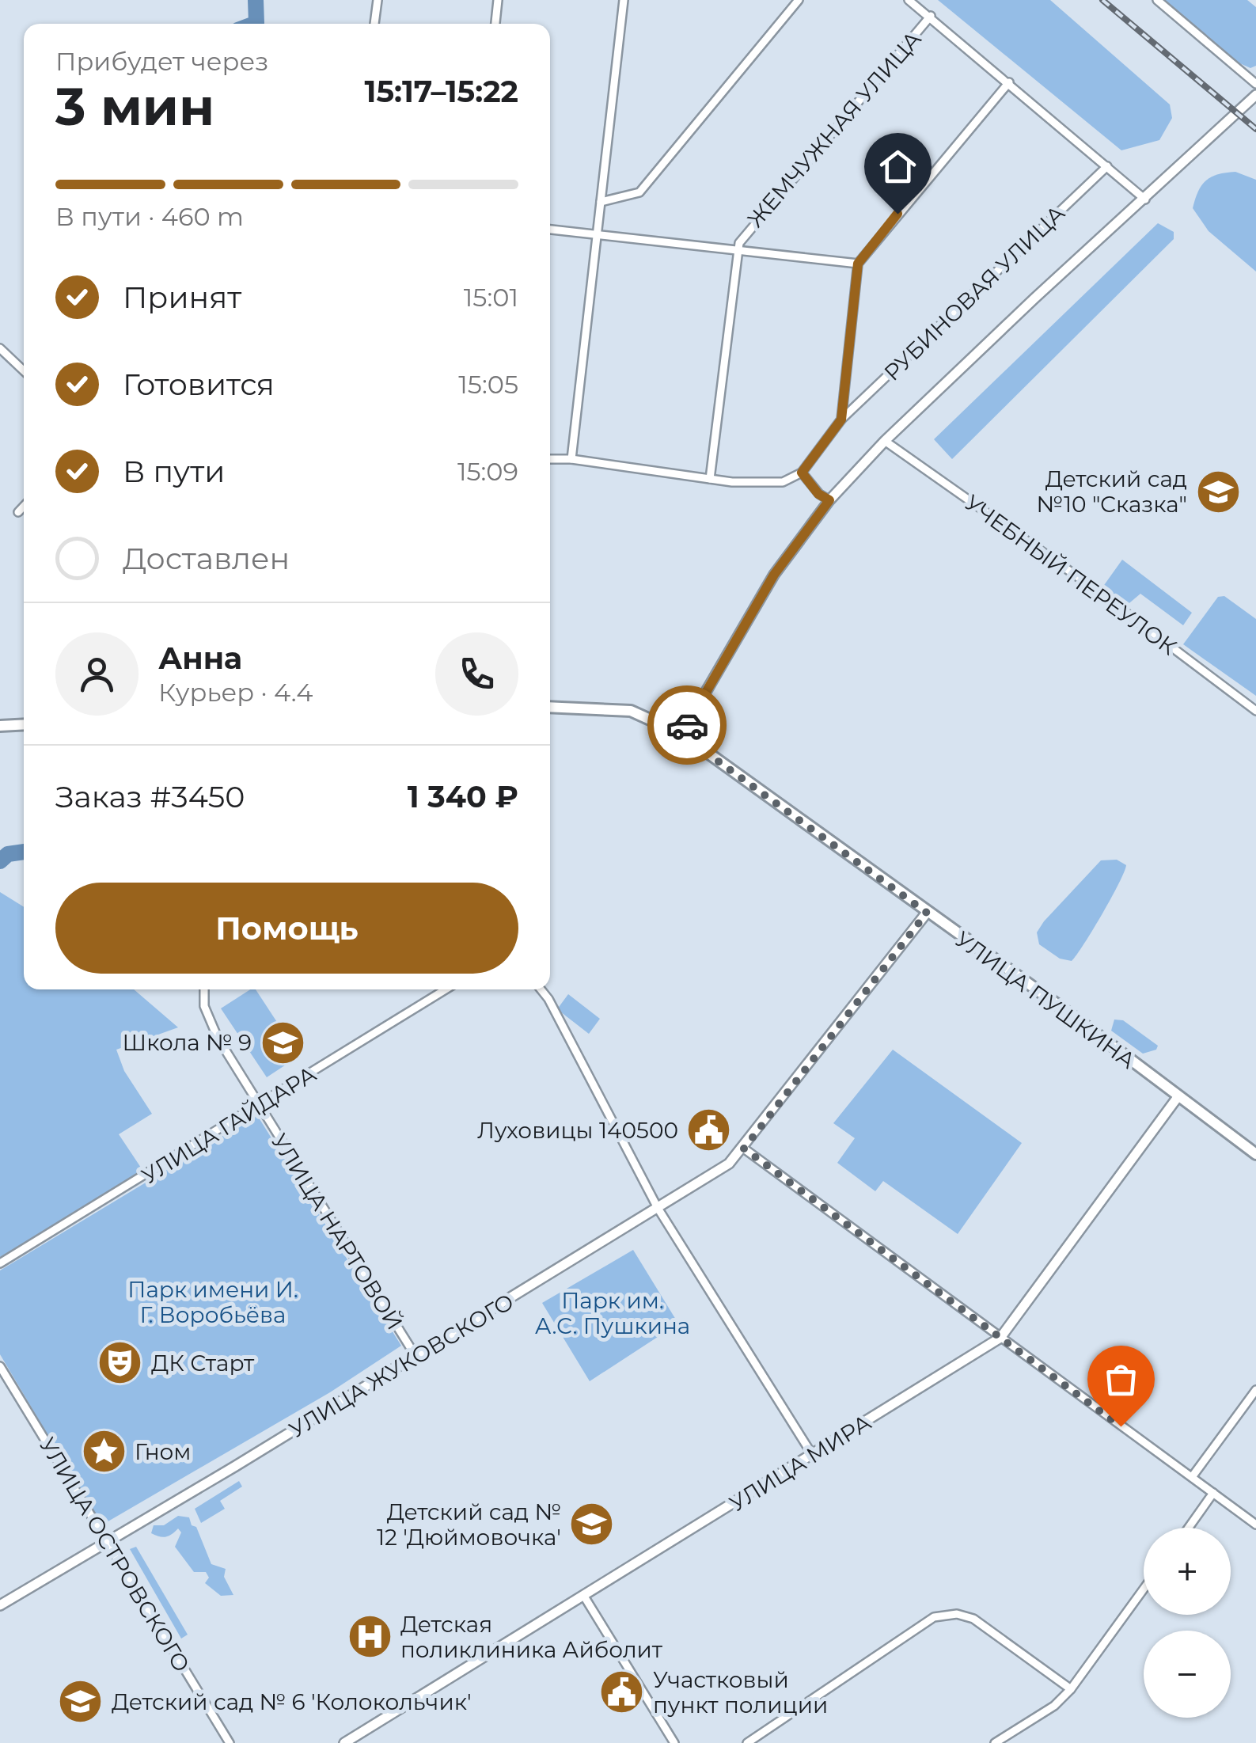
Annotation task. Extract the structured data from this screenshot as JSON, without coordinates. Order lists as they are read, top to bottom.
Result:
{
  "streets": {
    "main road": ["УЛИЦА ПУШКИНА"],
    "street": [
      "ЖЕМЧУЖНАЯ УЛИЦА",
      "РУБИНОВАЯ УЛИЦА",
      "УЧЕБНЫЙ ПЕРЕУЛОК",
      "УЛИЦА ГАЙДАРА",
      "УЛИЦА НАРТОВОЙ",
      "УЛИЦА ЖУКОВСКОГО",
      "УЛИЦА МИРА",
      "УЛИЦА ОСТРОВСКОГО"
    ]
  },
  "crossings": [
    ["УЛИЦА ПУШКИНА", "УЛИЦА ЖУКОВСКОГО"],
    ["УЛИЦА ПУШКИНА", "УЛИЦА МИРА"],
    ["УЛИЦА ГАЙДАРА", "УЛИЦА НАРТОВОЙ"],
    ["УЛИЦА НАРТОВОЙ", "УЛИЦА ЖУКОВСКОГО"],
    ["УЛИЦА ЖУКОВСКОГО", "УЛИЦА ОСТРОВСКОГО"]
  ],
  "parks": ["Парк имени И. Г. Воробьёва", "Парк им. А.С. Пушкина"],
  "places": {
    "school or university": [
      "Детский сад №10 \"Сказка\"",
      "Школа № 9",
      "Детский сад № 12 'Дюймовочка'",
      "Детский сад № 6 'Колокольчик'"
    ],
    "public building": ["Луховицы 140500", "Участковый пункт полиции"],
    "theatre": ["ДК Старт"],
    "place": ["Гном"],
    "hospital": ["Детская поликлиника Айболит"]
  },
  "page": {
    "heading": ["3 мин", "Прибудет через", "15:17–15:22"],
    "panel": [
      "Анна",
      "Курьер · 4.4",
      "Заказ #3450",
      "1 340 ₽"
    ],
    "bar": "В пути · 460 m",
    "list": [
      ["Принят", "15:01"],
      ["Готовится", "15:05"],
      ["В пути", "15:09"],
      "Доставлен"
    ],
    "buttons": "Помощь",
    "map_buttons": ["+", "−"]
  }
}
